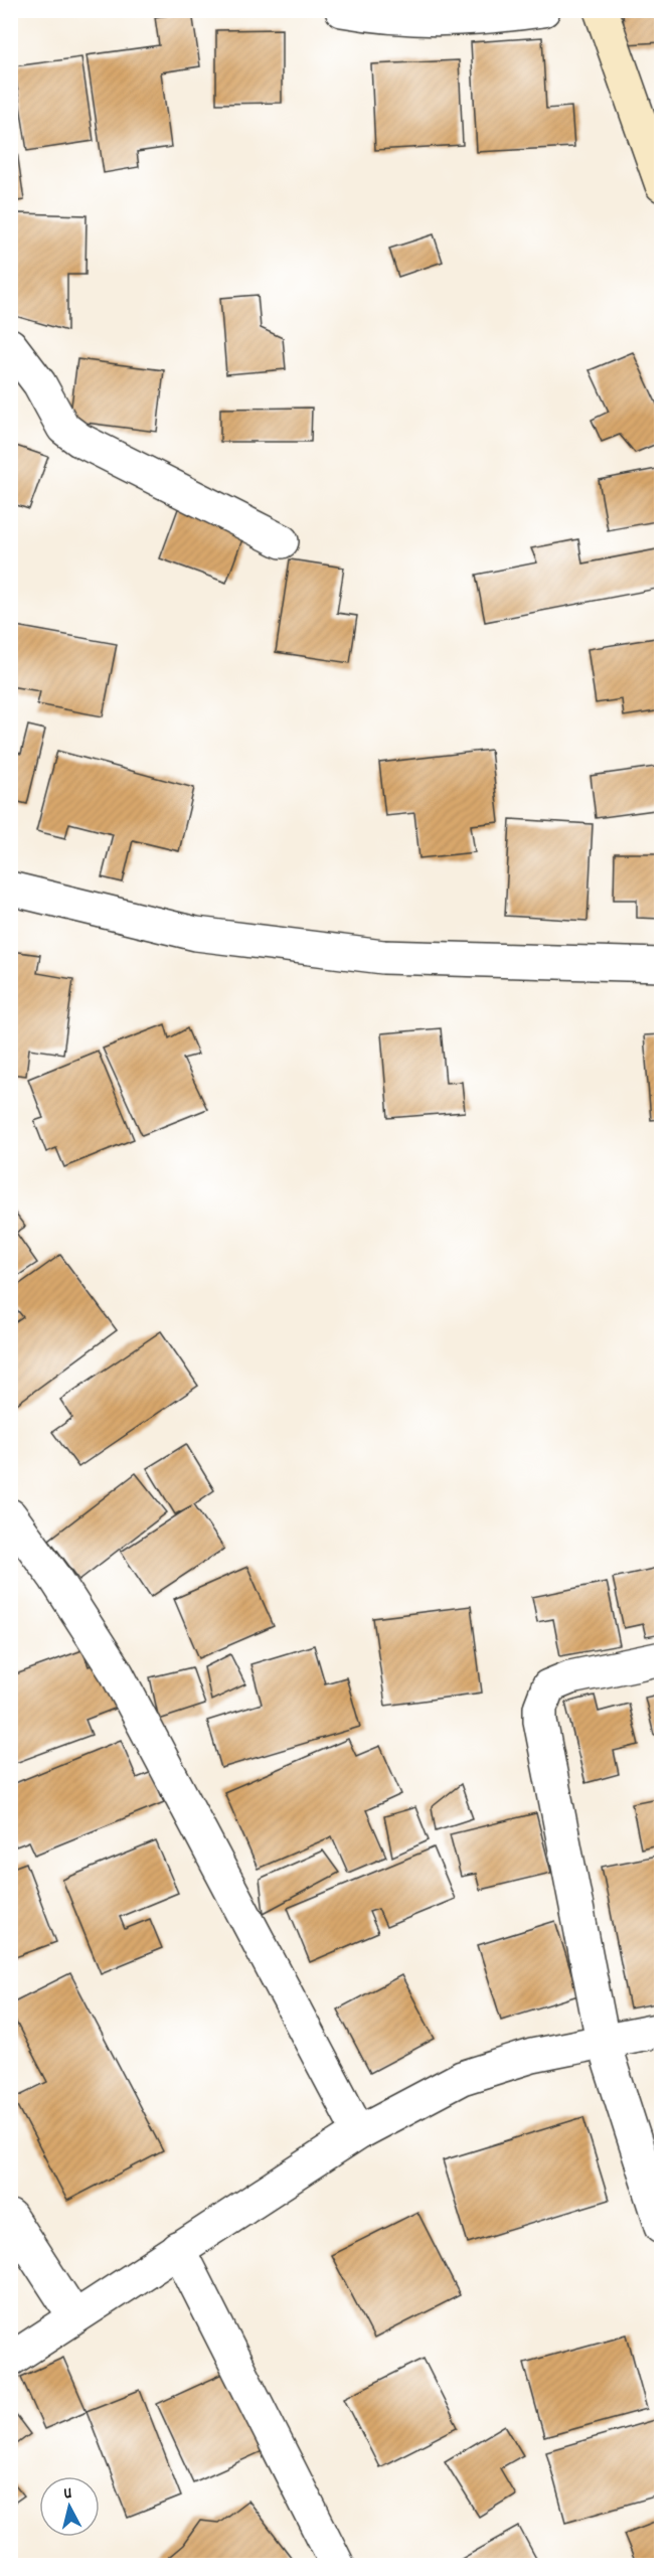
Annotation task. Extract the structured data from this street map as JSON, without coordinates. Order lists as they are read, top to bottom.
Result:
{
  "north": "top"
}
